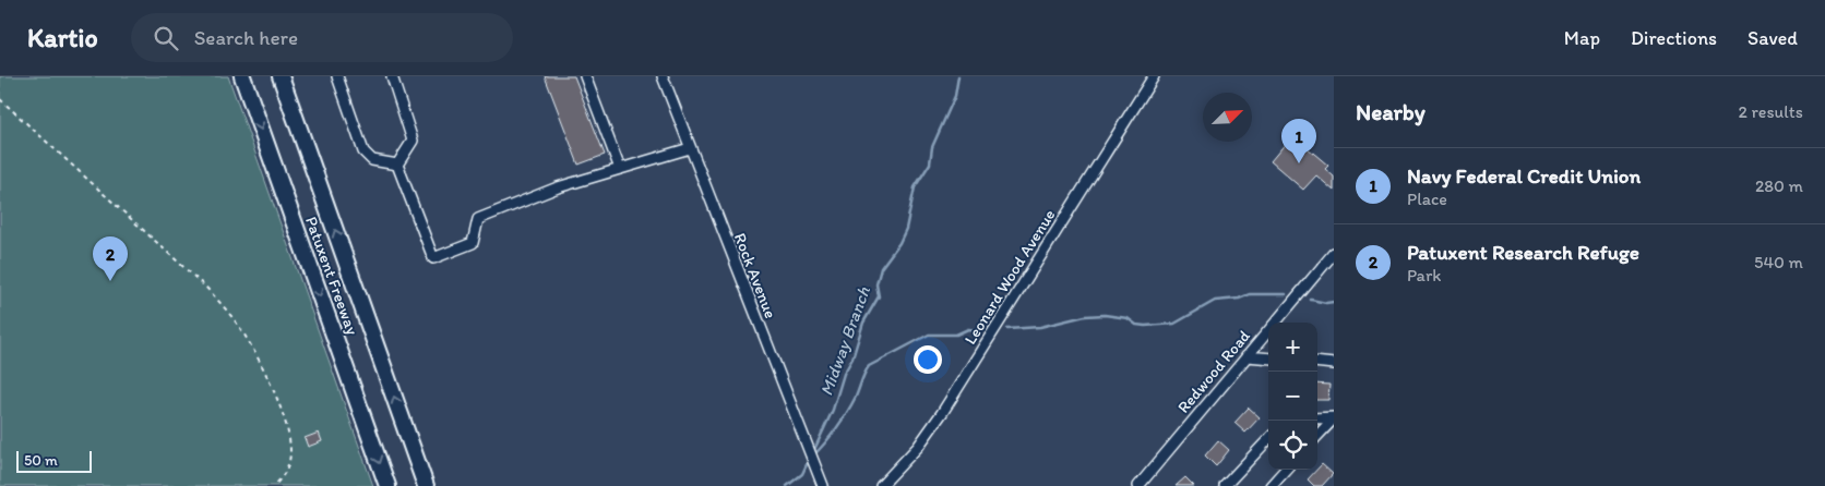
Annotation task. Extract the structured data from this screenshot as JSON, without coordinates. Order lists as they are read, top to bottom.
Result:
{
  "streets": {
    "highway": ["Patuxent Freeway"],
    "street": ["Rock Avenue", "Leonard Wood Avenue", "Redwood Road"]
  },
  "water": ["Midway Branch"],
  "scale_bar": "50 m",
  "north": "top right",
  "page": {
    "header": "Kartio",
    "search": "Search here",
    "nav": ["Map", "Directions", "Saved"],
    "heading": ["Nearby", "2 results"],
    "pins": ["1", "2"],
    "list": [
      {
        "mark": "1",
        "name": "Navy Federal Credit Union",
        "note": "Place",
        "value": "280 m"
      },
      {
        "mark": "2",
        "name": "Patuxent Research Refuge",
        "note": "Park",
        "value": "540 m"
      }
    ],
    "map_buttons": ["+", "−"],
    "scale": "50 m"
  }
}
